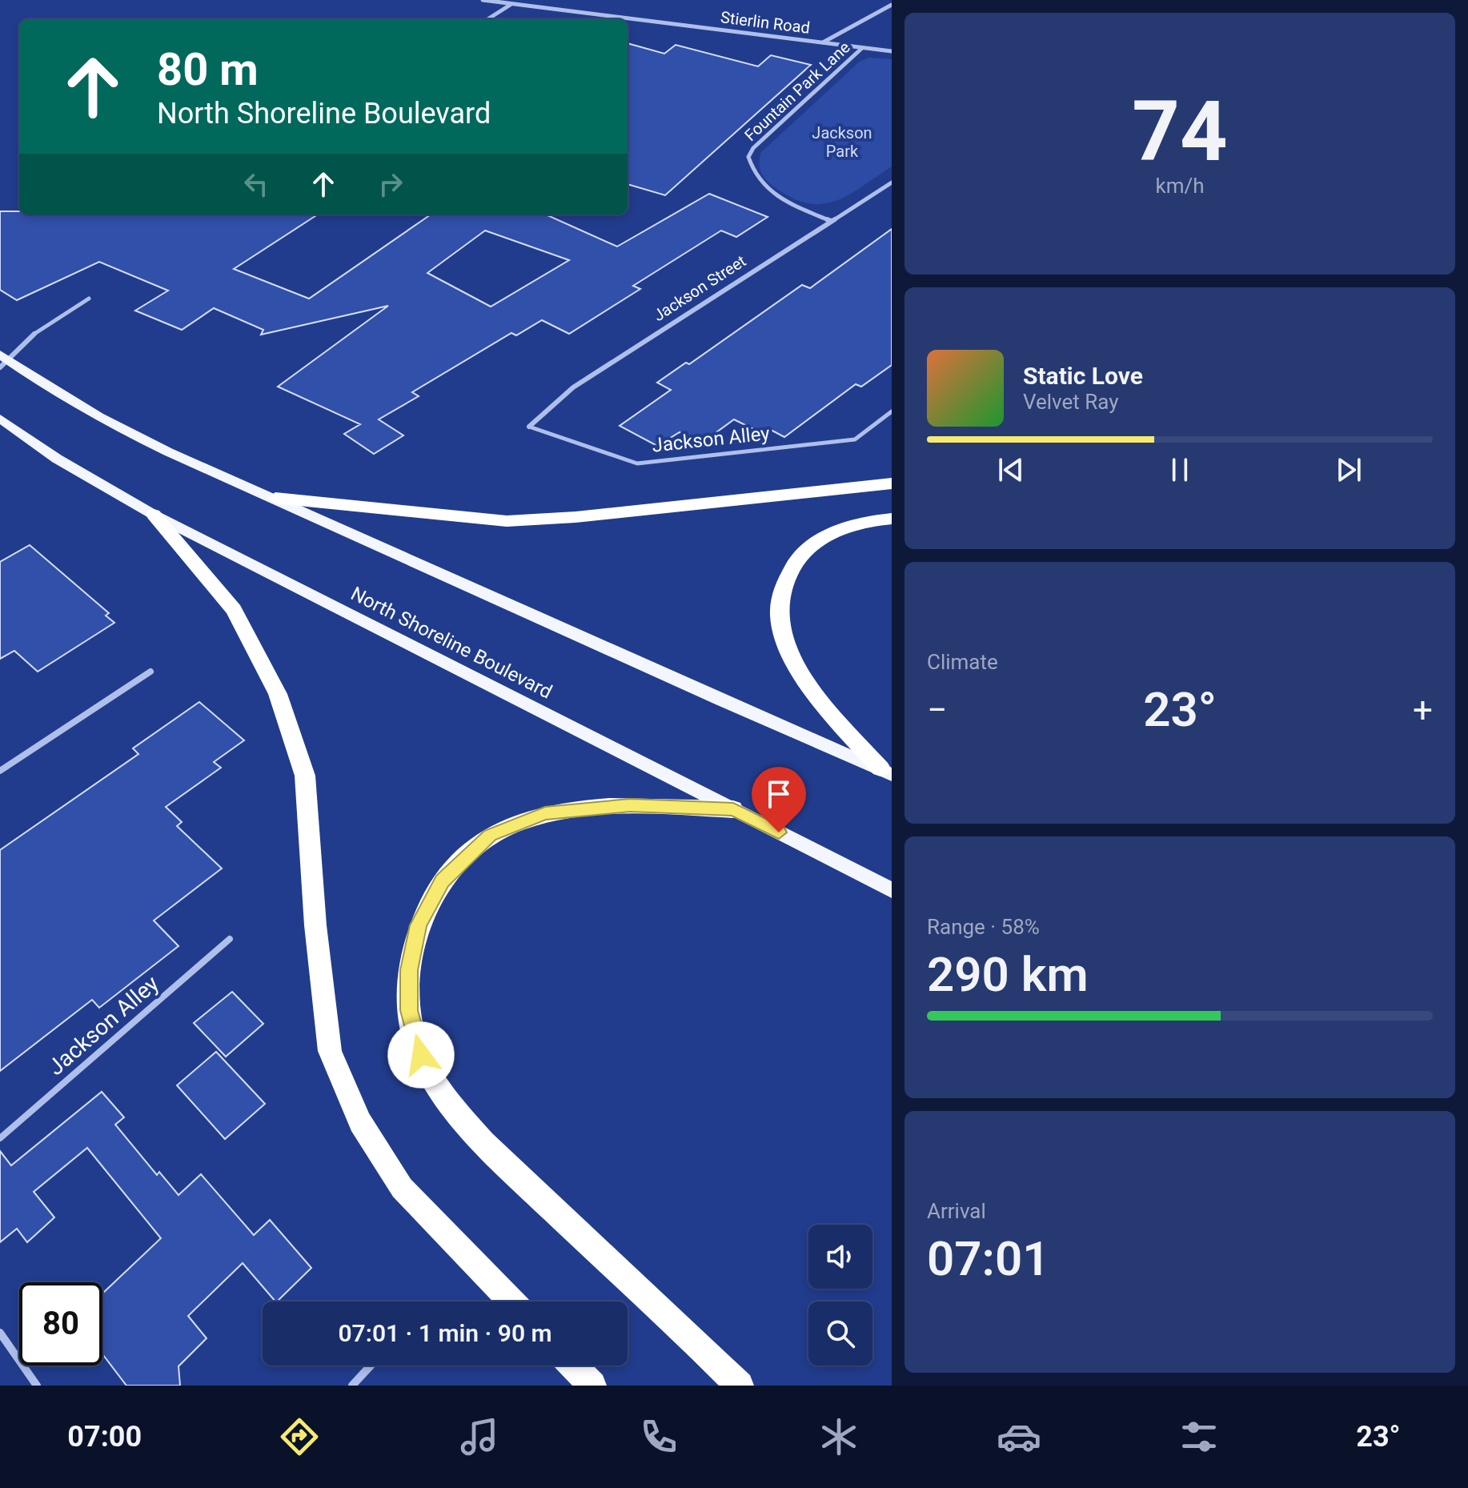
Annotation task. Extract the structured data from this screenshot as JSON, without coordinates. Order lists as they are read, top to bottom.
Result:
{
  "streets": {
    "main road": ["North Shoreline Boulevard"],
    "street": ["Stierlin Road", "Fountain Park Lane", "Jackson Street"],
    "lane": ["Jackson Alley"]
  },
  "crossings": [
    ["Stierlin Road", "Fountain Park Lane"],
    ["Fountain Park Lane", "Jackson Street"],
    ["Jackson Street", "Jackson Alley"]
  ],
  "parks": ["Jackson Park"],
  "page": {
    "tile": [
      ["74", "km/h"],
      "Climate",
      ["Range · 58%", "290 km"],
      ["Arrival", "07:01"]
    ],
    "turn": ["80 m", "North Shoreline Boulevard"],
    "song": ["Static Love", "Velvet Ray"],
    "heat": ["−", "23°", "+"],
    "limit": "80",
    "trip": "07:01 · 1 min · 90 m",
    "tabs": ["07:00", "23°"]
  }
}
